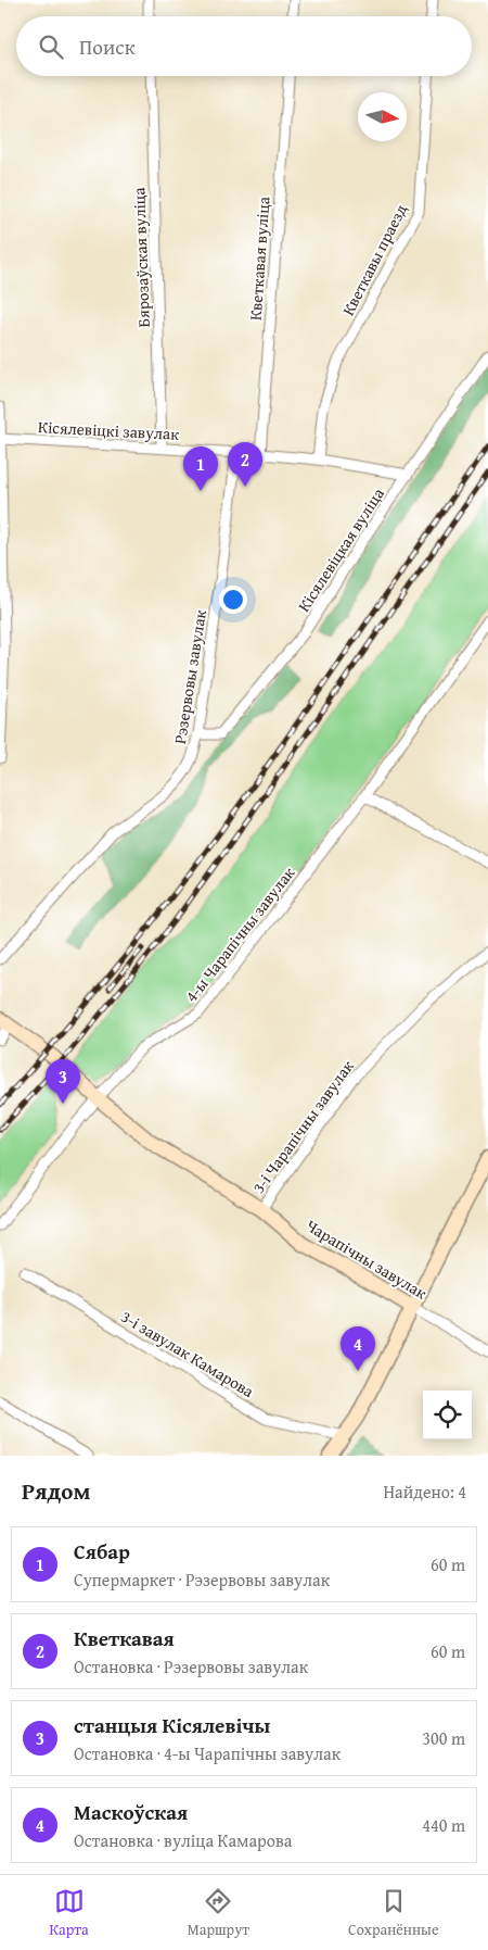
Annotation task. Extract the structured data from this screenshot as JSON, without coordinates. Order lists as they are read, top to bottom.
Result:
{
  "streets": {
    "street": [
      "Бярозаўская вуліца",
      "Кветкавая вуліца",
      "Кветкавы праезд",
      "Кісялевіцкі завулак",
      "Кісялевіцкая вуліца",
      "Рэзервовы завулак",
      "4-ы Чарапічны завулак",
      "3-і Чарапічны завулак",
      "Чарапічны завулак",
      "3-і завулак Камарова"
    ]
  },
  "crossings": [
    ["Бярозаўская вуліца", "Кісялевіцкі завулак"],
    ["Кветкавая вуліца", "Кісялевіцкі завулак"],
    ["Кветкавы праезд", "Кісялевіцкі завулак"],
    ["Кісялевіцкі завулак", "Кісялевіцкая вуліца"],
    ["Кісялевіцкі завулак", "Рэзервовы завулак"],
    ["Кісялевіцкая вуліца", "Рэзервовы завулак"],
    ["4-ы Чарапічны завулак", "Чарапічны завулак"],
    ["3-і Чарапічны завулак", "Чарапічны завулак"]
  ],
  "north": "right",
  "page": {
    "search": "Поиск",
    "pins": [
      "2",
      "1",
      "3",
      "4"
    ],
    "heading": ["Рядом", "Найдено: 4"],
    "list": [
      {
        "mark": "1",
        "name": "Сябар",
        "note": "Супермаркет · Рэзервовы завулак",
        "value": "60 m"
      },
      {
        "mark": "2",
        "name": "Кветкавая",
        "note": "Остановка · Рэзервовы завулак",
        "value": "60 m"
      },
      {
        "mark": "3",
        "name": "станцыя Кісялевічы",
        "note": "Остановка · 4-ы Чарапічны завулак",
        "value": "300 m"
      },
      {
        "mark": "4",
        "name": "Маскоўская",
        "note": "Остановка · вуліца Камарова",
        "value": "440 m"
      }
    ],
    "nav": ["Карта", "Маршрут", "Сохранённые"]
  }
}
